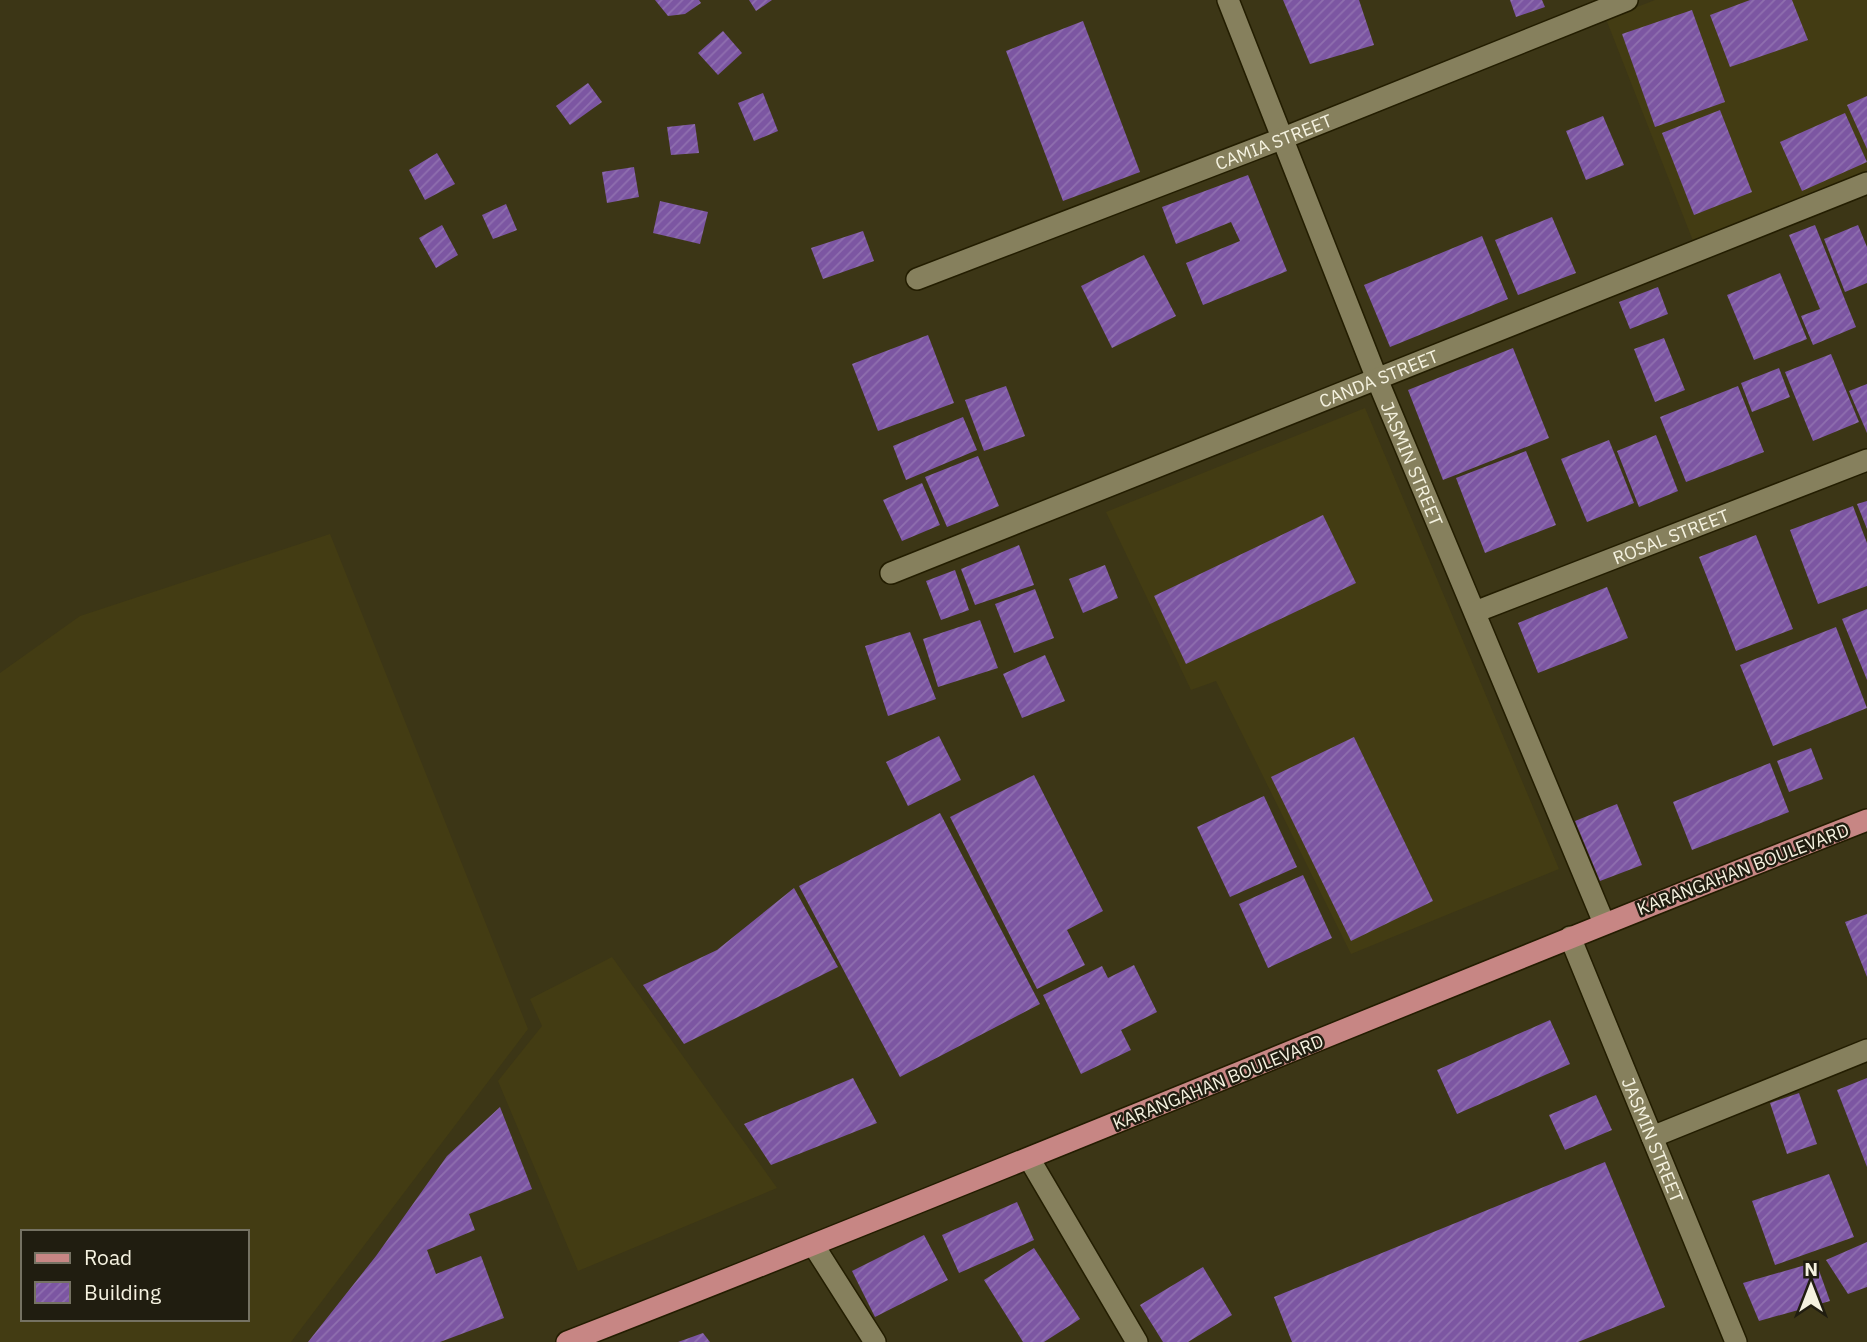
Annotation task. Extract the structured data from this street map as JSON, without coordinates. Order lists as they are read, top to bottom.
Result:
{
  "streets": {
    "main road": ["KARANGAHAN BOULEVARD"],
    "street": [
      "CAMIA STREET",
      "CANDA STREET",
      "JASMIN STREET",
      "ROSAL STREET"
    ]
  },
  "crossings": [
    ["CAMIA STREET", "JASMIN STREET"],
    ["CANDA STREET", "JASMIN STREET"],
    ["JASMIN STREET", "ROSAL STREET"],
    ["JASMIN STREET", "KARANGAHAN BOULEVARD"]
  ],
  "legend": ["Road", "Building"],
  "north": "top"
}
